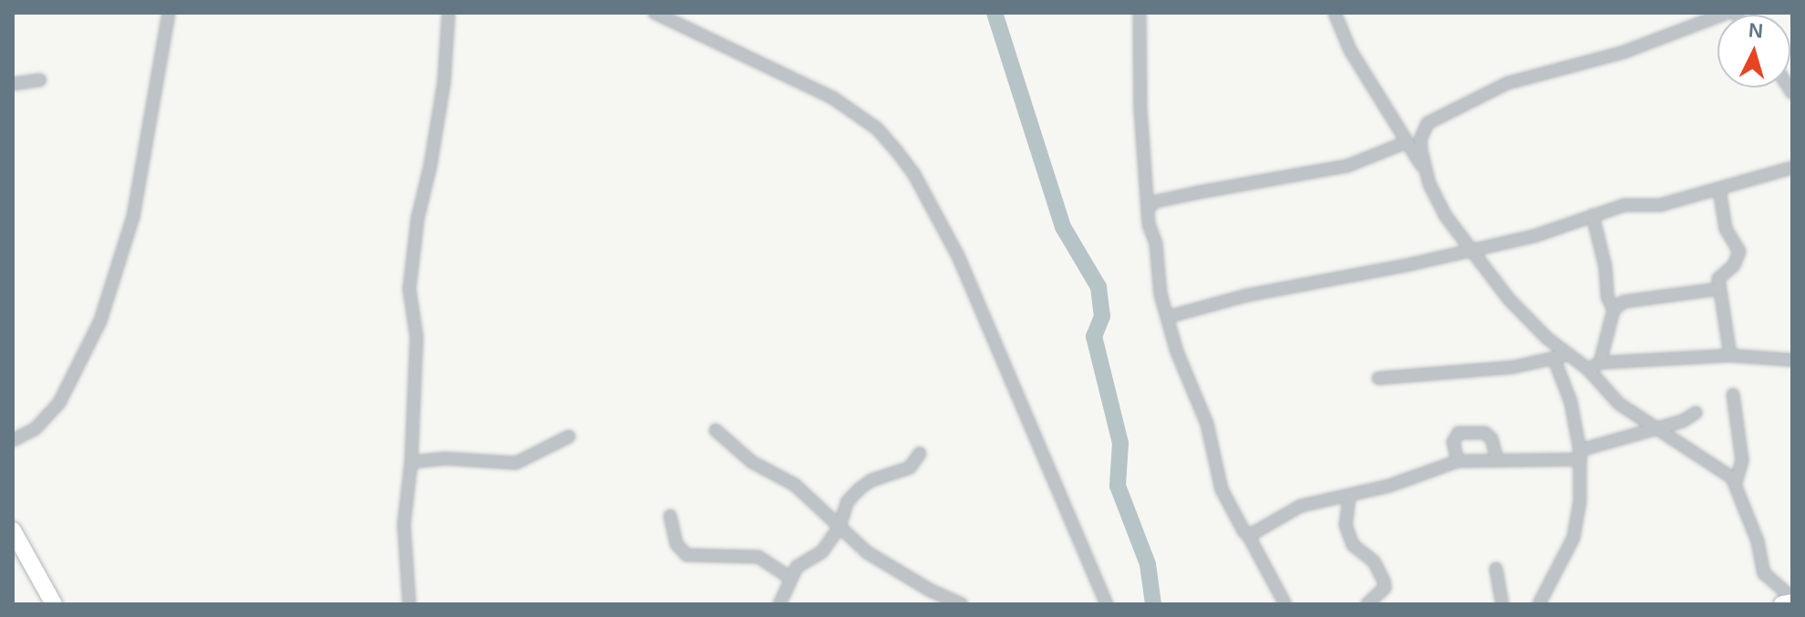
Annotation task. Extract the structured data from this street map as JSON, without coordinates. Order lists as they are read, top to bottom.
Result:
{
  "north": "top"
}
